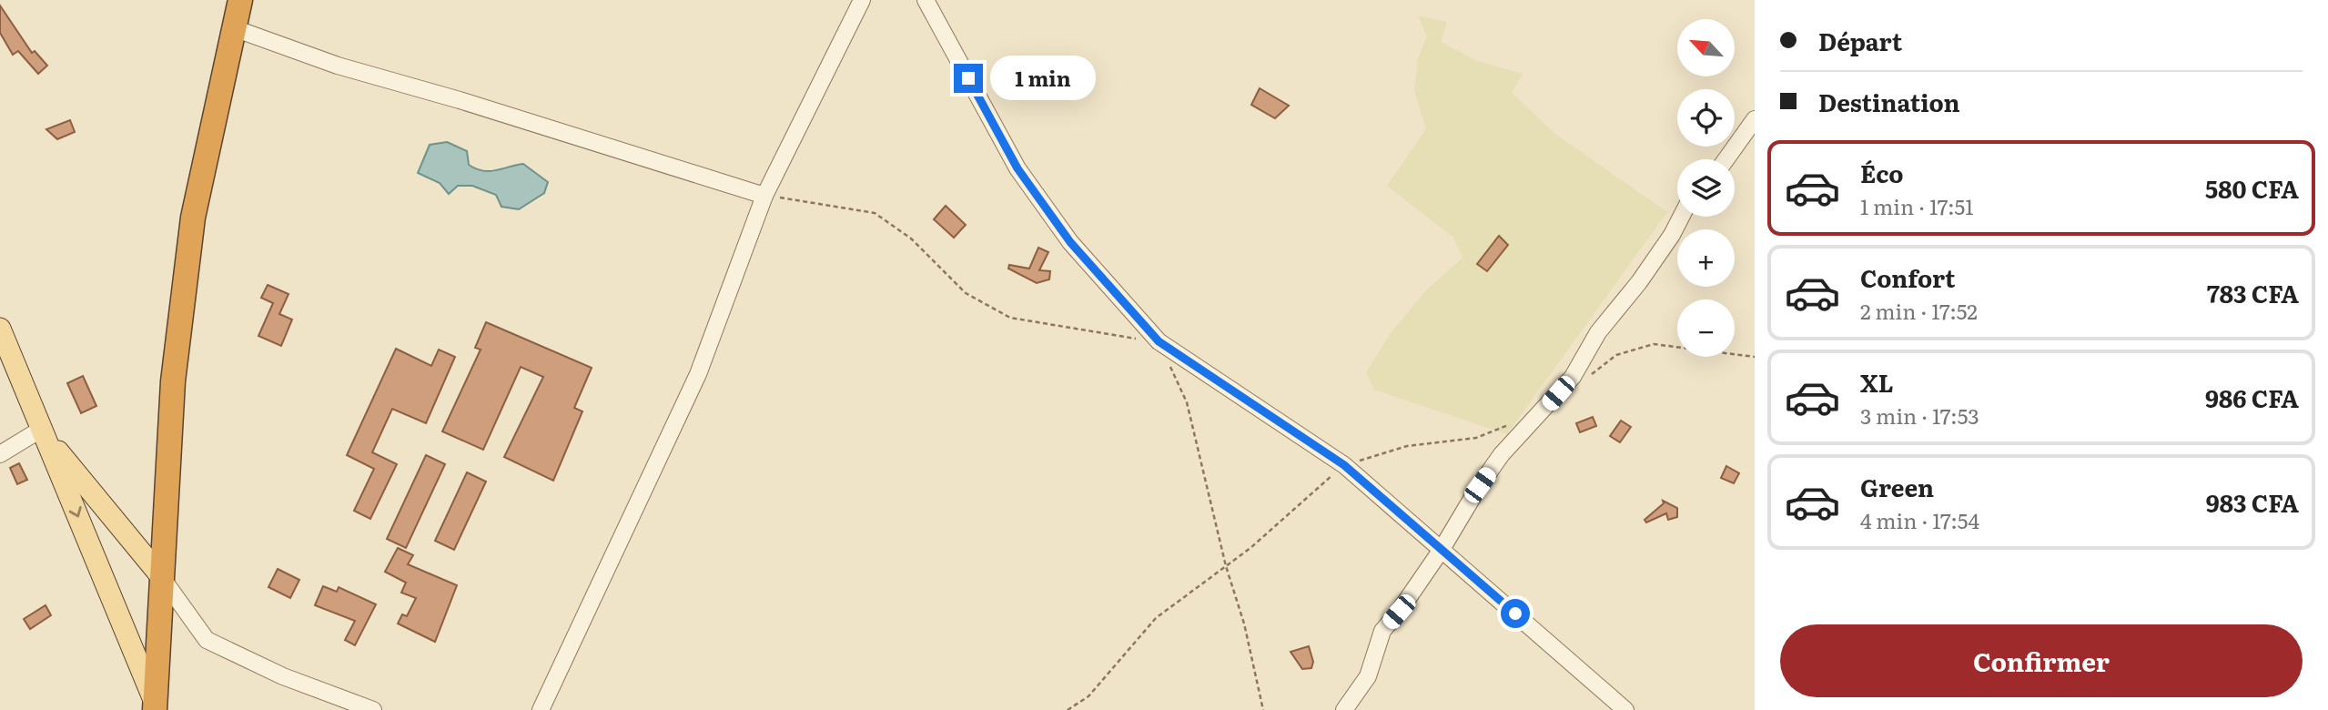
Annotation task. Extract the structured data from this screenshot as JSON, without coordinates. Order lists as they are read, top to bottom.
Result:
{
  "north": "top left",
  "page": {
    "banner": ["Départ", "Destination"],
    "map_buttons": ["+", "−"],
    "bubble": "1 min",
    "list": [
      {
        "name": "Éco",
        "note": "1 min · 17:51",
        "value": "580 CFA"
      },
      {
        "name": "Confort",
        "note": "2 min · 17:52",
        "value": "783 CFA"
      },
      {
        "name": "XL",
        "note": "3 min · 17:53",
        "value": "986 CFA"
      },
      {
        "name": "Green",
        "note": "4 min · 17:54",
        "value": "983 CFA"
      }
    ],
    "buttons": "Confirmer"
  }
}
